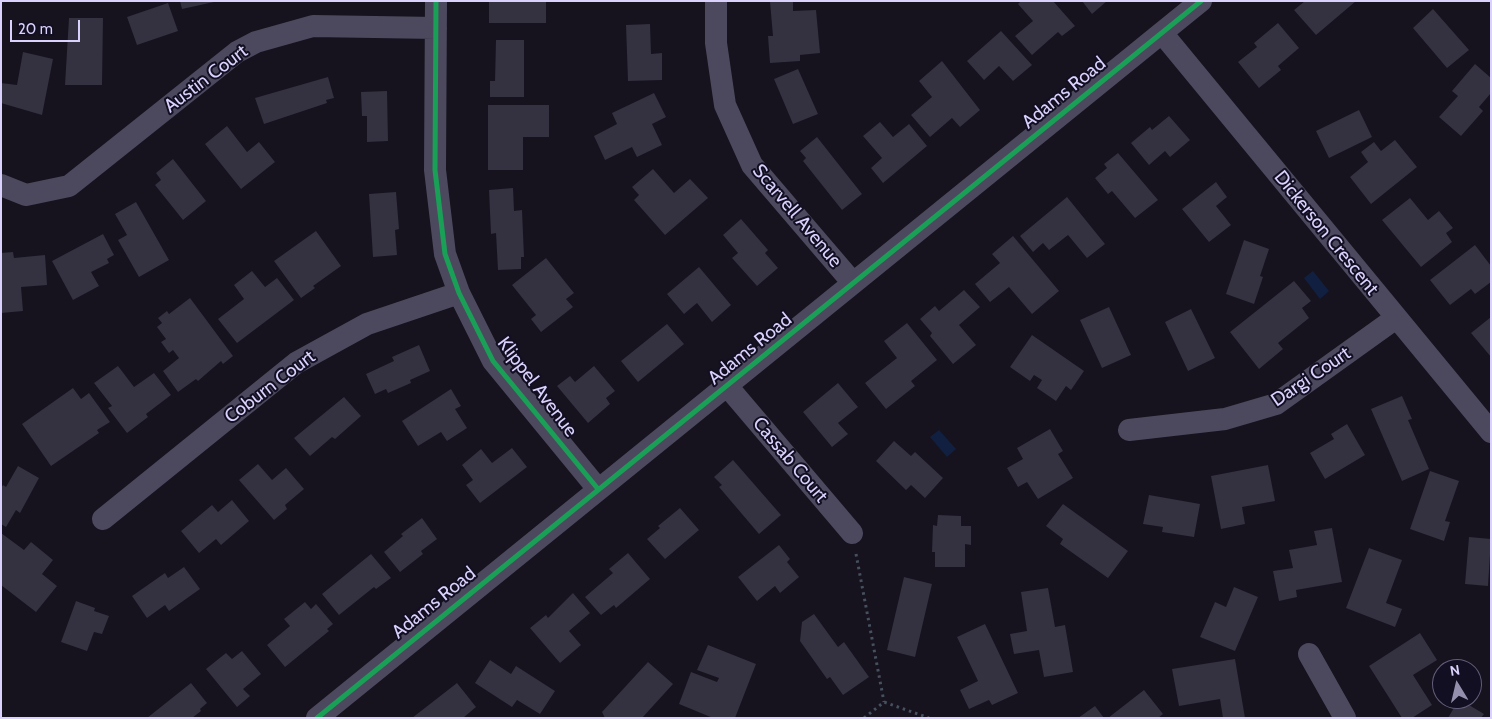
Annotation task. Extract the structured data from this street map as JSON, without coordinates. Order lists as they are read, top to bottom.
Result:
{
  "streets": {
    "street": [
      "Austin Court",
      "Adams Road",
      "Scarvell Avenue",
      "Dickerson Crescent",
      "Dargi Court",
      "Coburn Court",
      "Klippel Avenue",
      "Cassab Court"
    ]
  },
  "crossings": [
    ["Austin Court", "Klippel Avenue"],
    ["Adams Road", "Scarvell Avenue"],
    ["Adams Road", "Dickerson Crescent"],
    ["Adams Road", "Klippel Avenue"],
    ["Adams Road", "Cassab Court"],
    ["Dickerson Crescent", "Dargi Court"],
    ["Coburn Court", "Klippel Avenue"]
  ],
  "scale_bar": "20 m",
  "north": "top"
}
